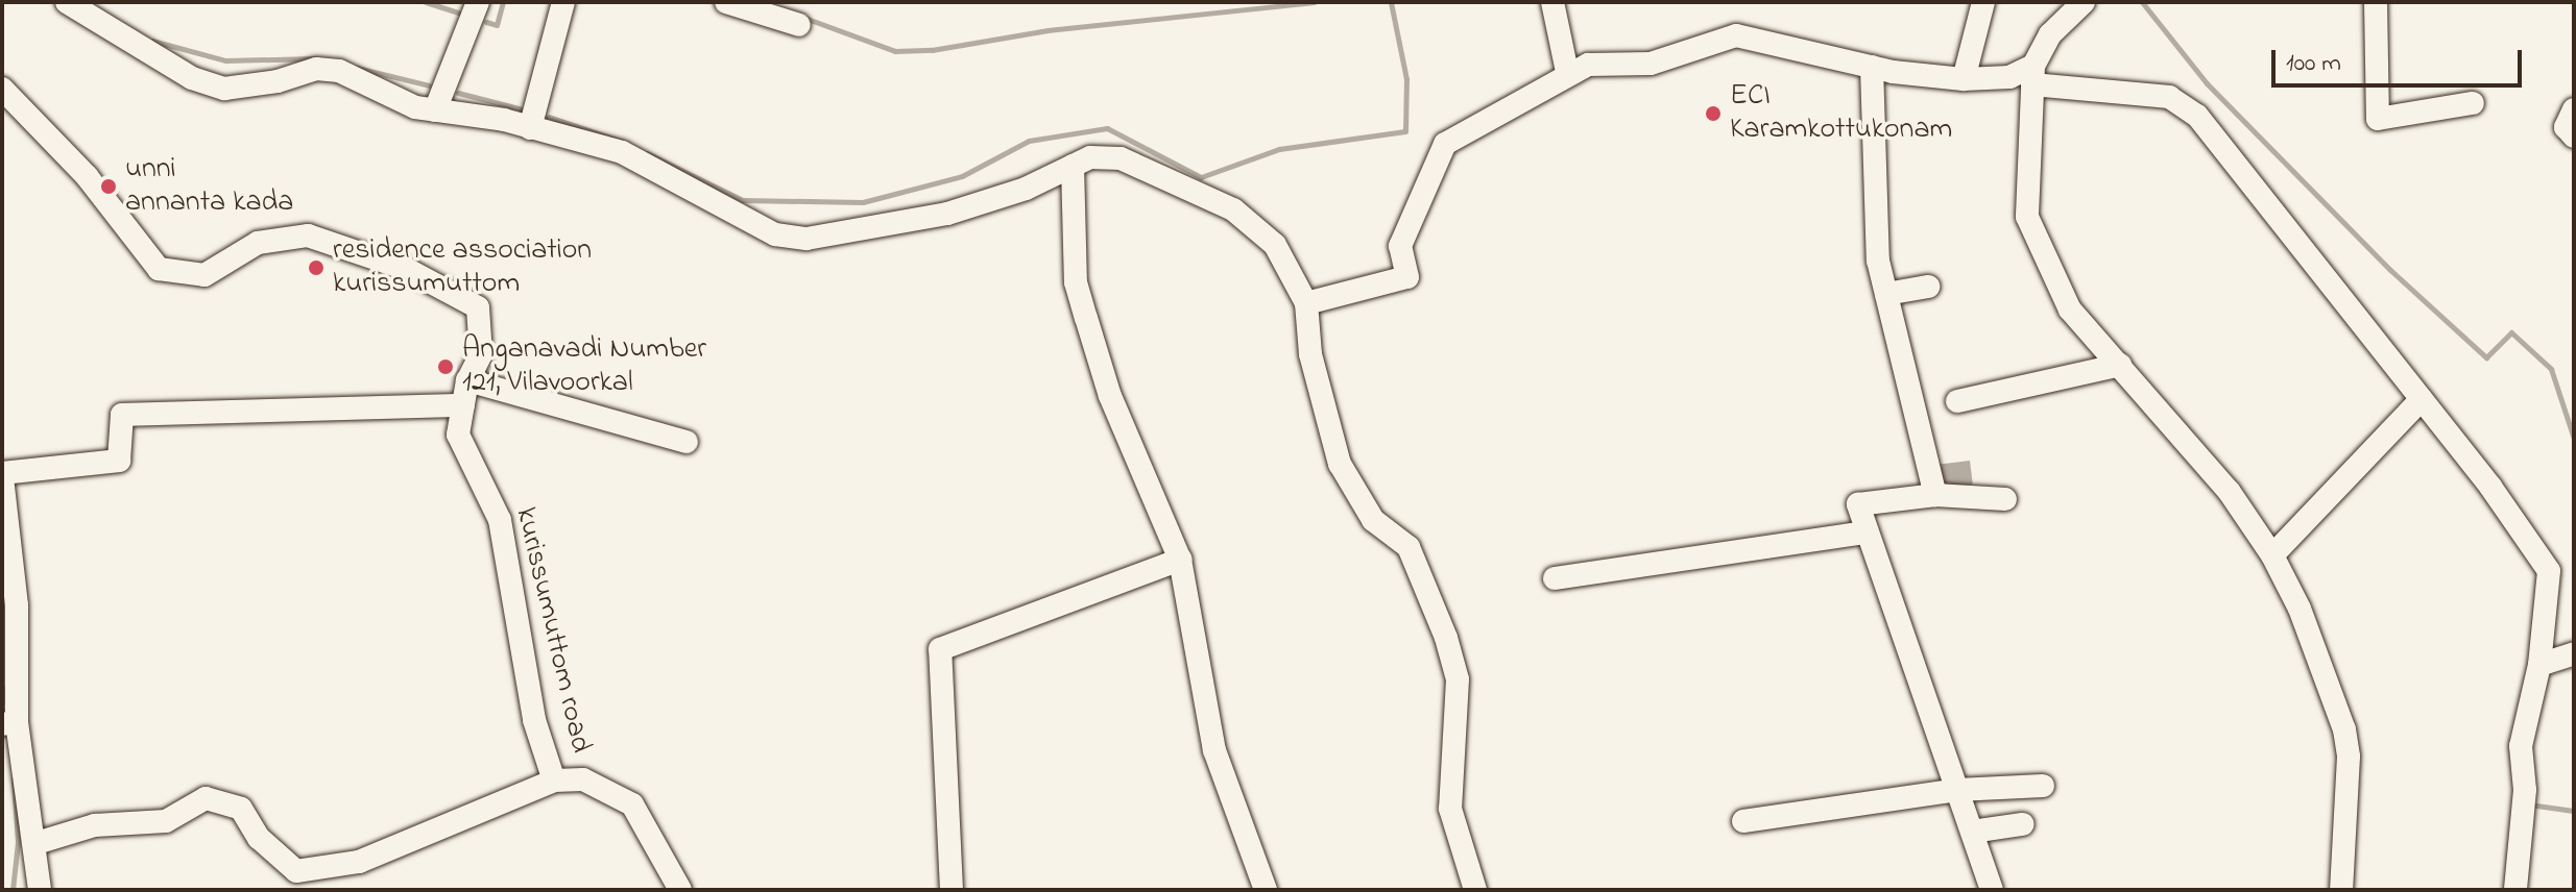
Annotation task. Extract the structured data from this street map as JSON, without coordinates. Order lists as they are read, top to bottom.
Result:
{
  "streets": {
    "street": ["kurissumuttom road"]
  },
  "places": [
    "ECI Karamkottukonam",
    "unni annanta kada",
    "residence association kurissumuttom",
    "Anganavadi Number 121, Vilavoorkal"
  ],
  "scale_bar": "100 m"
}
